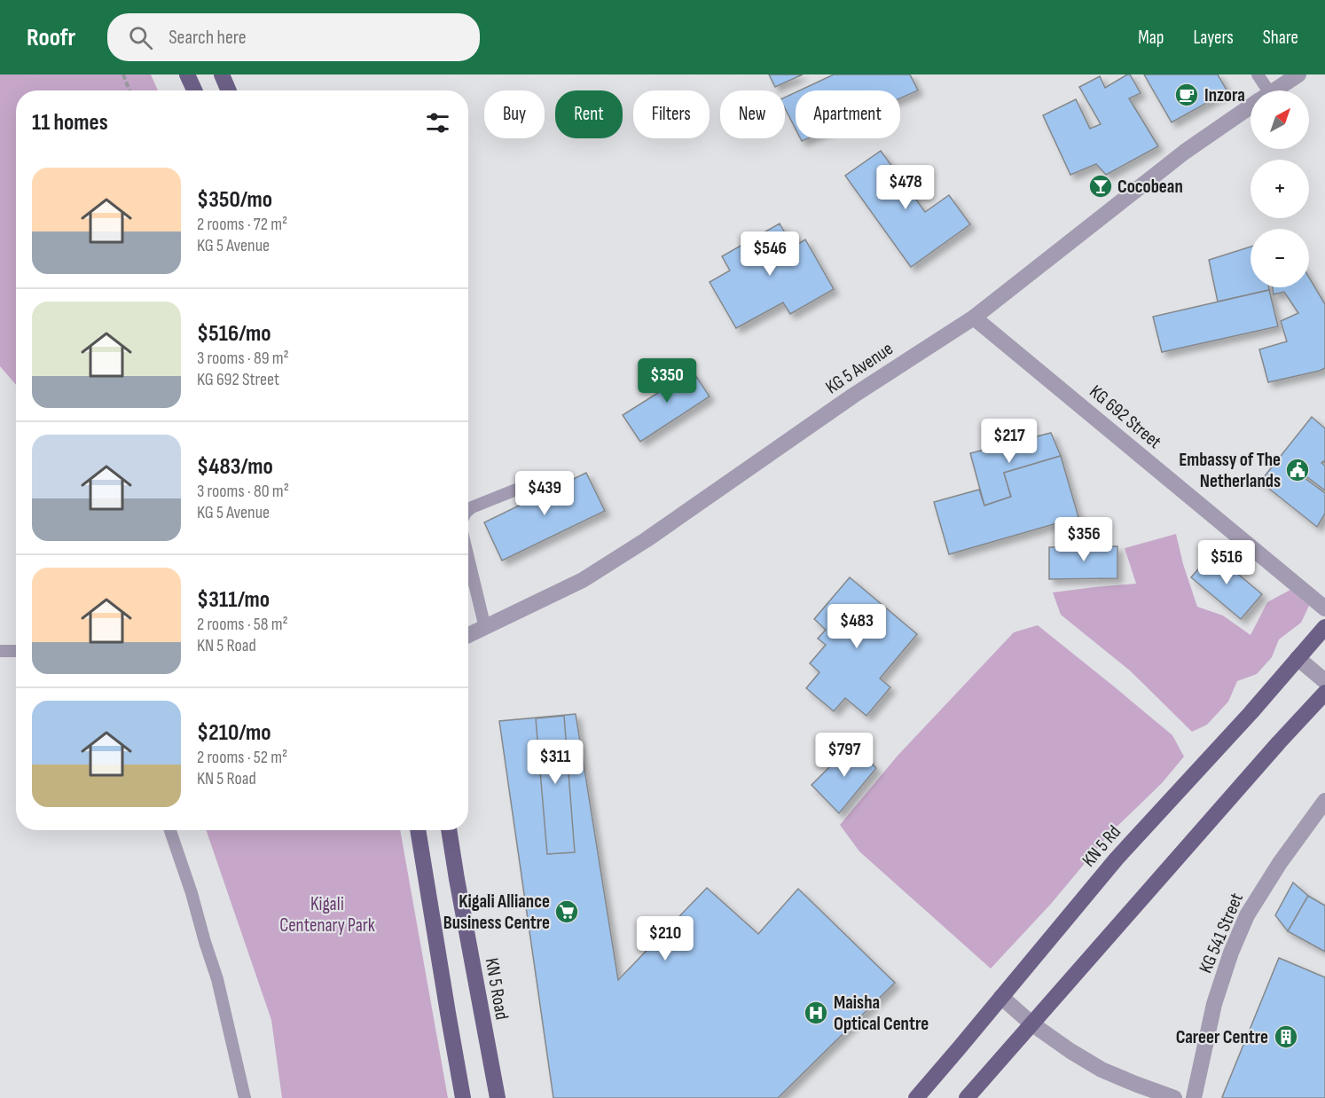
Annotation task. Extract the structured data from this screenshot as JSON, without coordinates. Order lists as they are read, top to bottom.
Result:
{
  "streets": {
    "main road": ["KN 5 Rd", "KN 5 Road"],
    "street": ["KG 5 Avenue", "KG 692 Street", "KG 541 Street"]
  },
  "crossings": [
    ["KG 5 Avenue", "KG 692 Street"]
  ],
  "parks": ["Kigali Centenary Park"],
  "places": {
    "cafe": ["Inzora"],
    "bar": ["Cocobean"],
    "public building": ["Embassy of The Netherlands"],
    "supermarket": ["Kigali Alliance Business Centre"],
    "hospital": ["Maisha Optical Centre"],
    "building": ["Career Centre"]
  },
  "north": "top right",
  "page": {
    "header": "Roofr",
    "search": "Search here",
    "nav": ["Map", "Layers", "Share"],
    "map_buttons": ["+", "−"],
    "chip": [
      "Buy",
      "Rent",
      "Filters",
      "New",
      "Apartment"
    ],
    "heading": "11 homes",
    "list": [
      {
        "name": "$350/mo",
        "note": "2 rooms · 72 m² · KG 5 Avenue"
      },
      {
        "name": "$516/mo",
        "note": "3 rooms · 89 m² · KG 692 Street"
      },
      {
        "name": "$483/mo",
        "note": "3 rooms · 80 m² · KG 5 Avenue"
      },
      {
        "name": "$311/mo",
        "note": "2 rooms · 58 m² · KN 5 Road"
      },
      {
        "name": "$210/mo",
        "note": "2 rooms · 52 m² · KN 5 Road"
      }
    ],
    "price": [
      "$478",
      "$546",
      "$350",
      "$217",
      "$439",
      "$356",
      "$516",
      "$483",
      "$797",
      "$311",
      "$210"
    ]
  }
}
